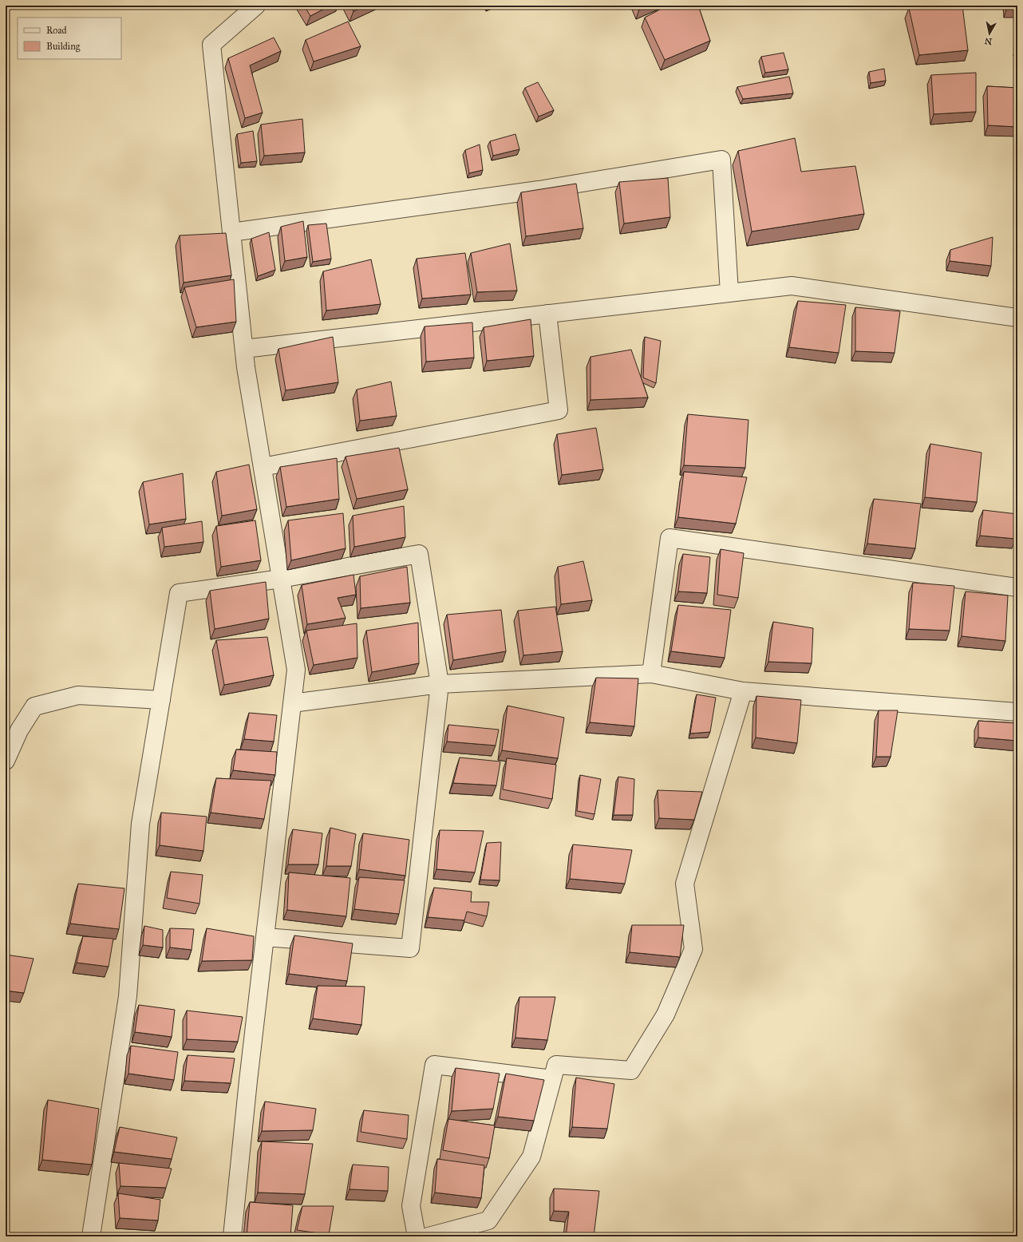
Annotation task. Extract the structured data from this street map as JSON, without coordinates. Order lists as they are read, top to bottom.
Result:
{
  "legend": ["Road", "Building"],
  "north": "bottom"
}
